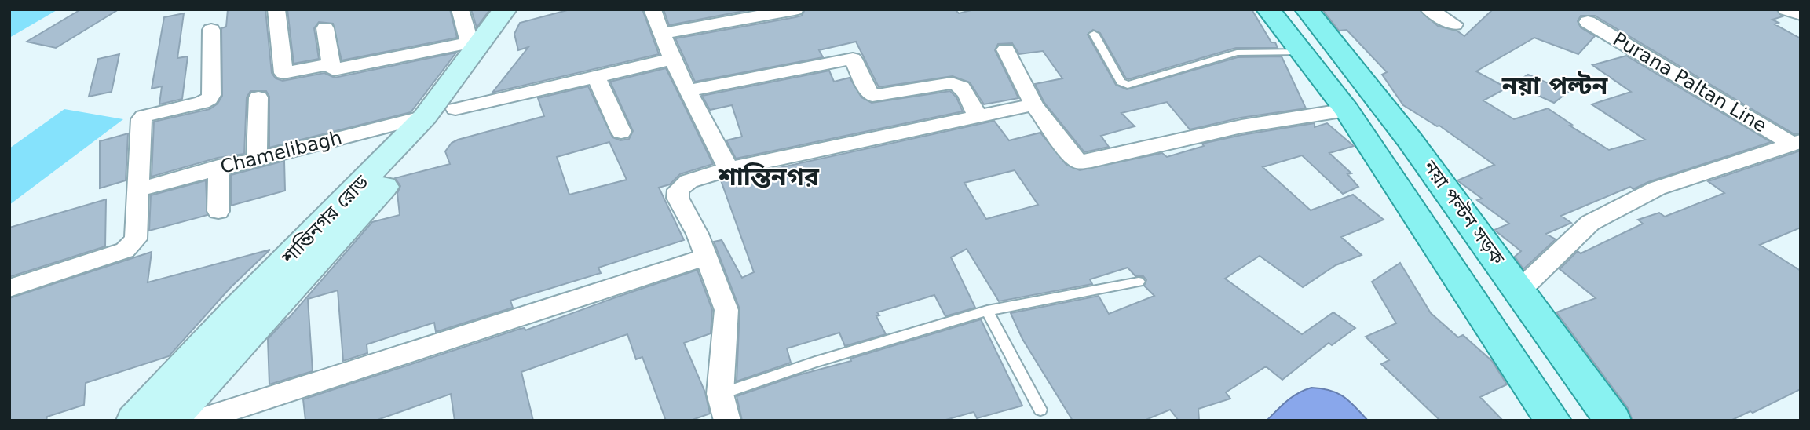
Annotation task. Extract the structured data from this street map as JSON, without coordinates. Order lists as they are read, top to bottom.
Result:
{
  "streets": {
    "main road": ["নয়া পল্টন সড়ক", "শান্তিনগর রোড"],
    "street": ["Purana Paltan Line", "Chamelibagh"]
  },
  "crossings": [
    ["Purana Paltan Line", "নয়া পল্টন সড়ক"],
    ["Chamelibagh", "শান্তিনগর রোড"]
  ],
  "districts": ["নয়া পল্টন", "শান্তিনগর"]
}
